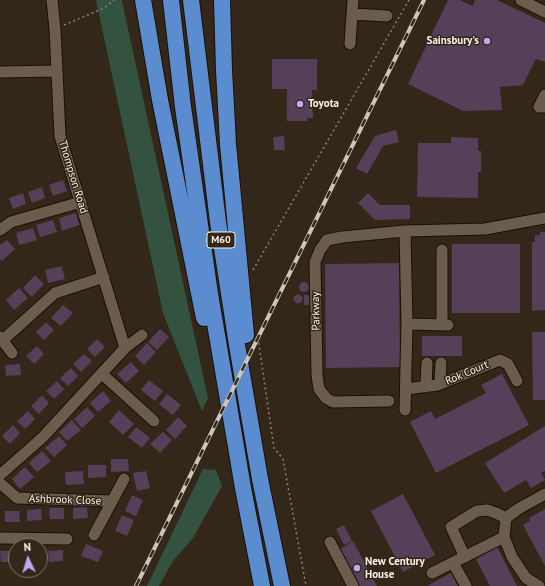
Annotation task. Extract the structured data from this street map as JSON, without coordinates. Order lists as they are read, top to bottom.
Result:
{
  "streets": {
    "highway": ["M60"],
    "street": [
      "Thompson Road",
      "Parkway",
      "Rok Court",
      "Ashbrook Close"
    ]
  },
  "places": ["Sainsbury's", "Toyota", "New Century House"],
  "north": "top"
}
